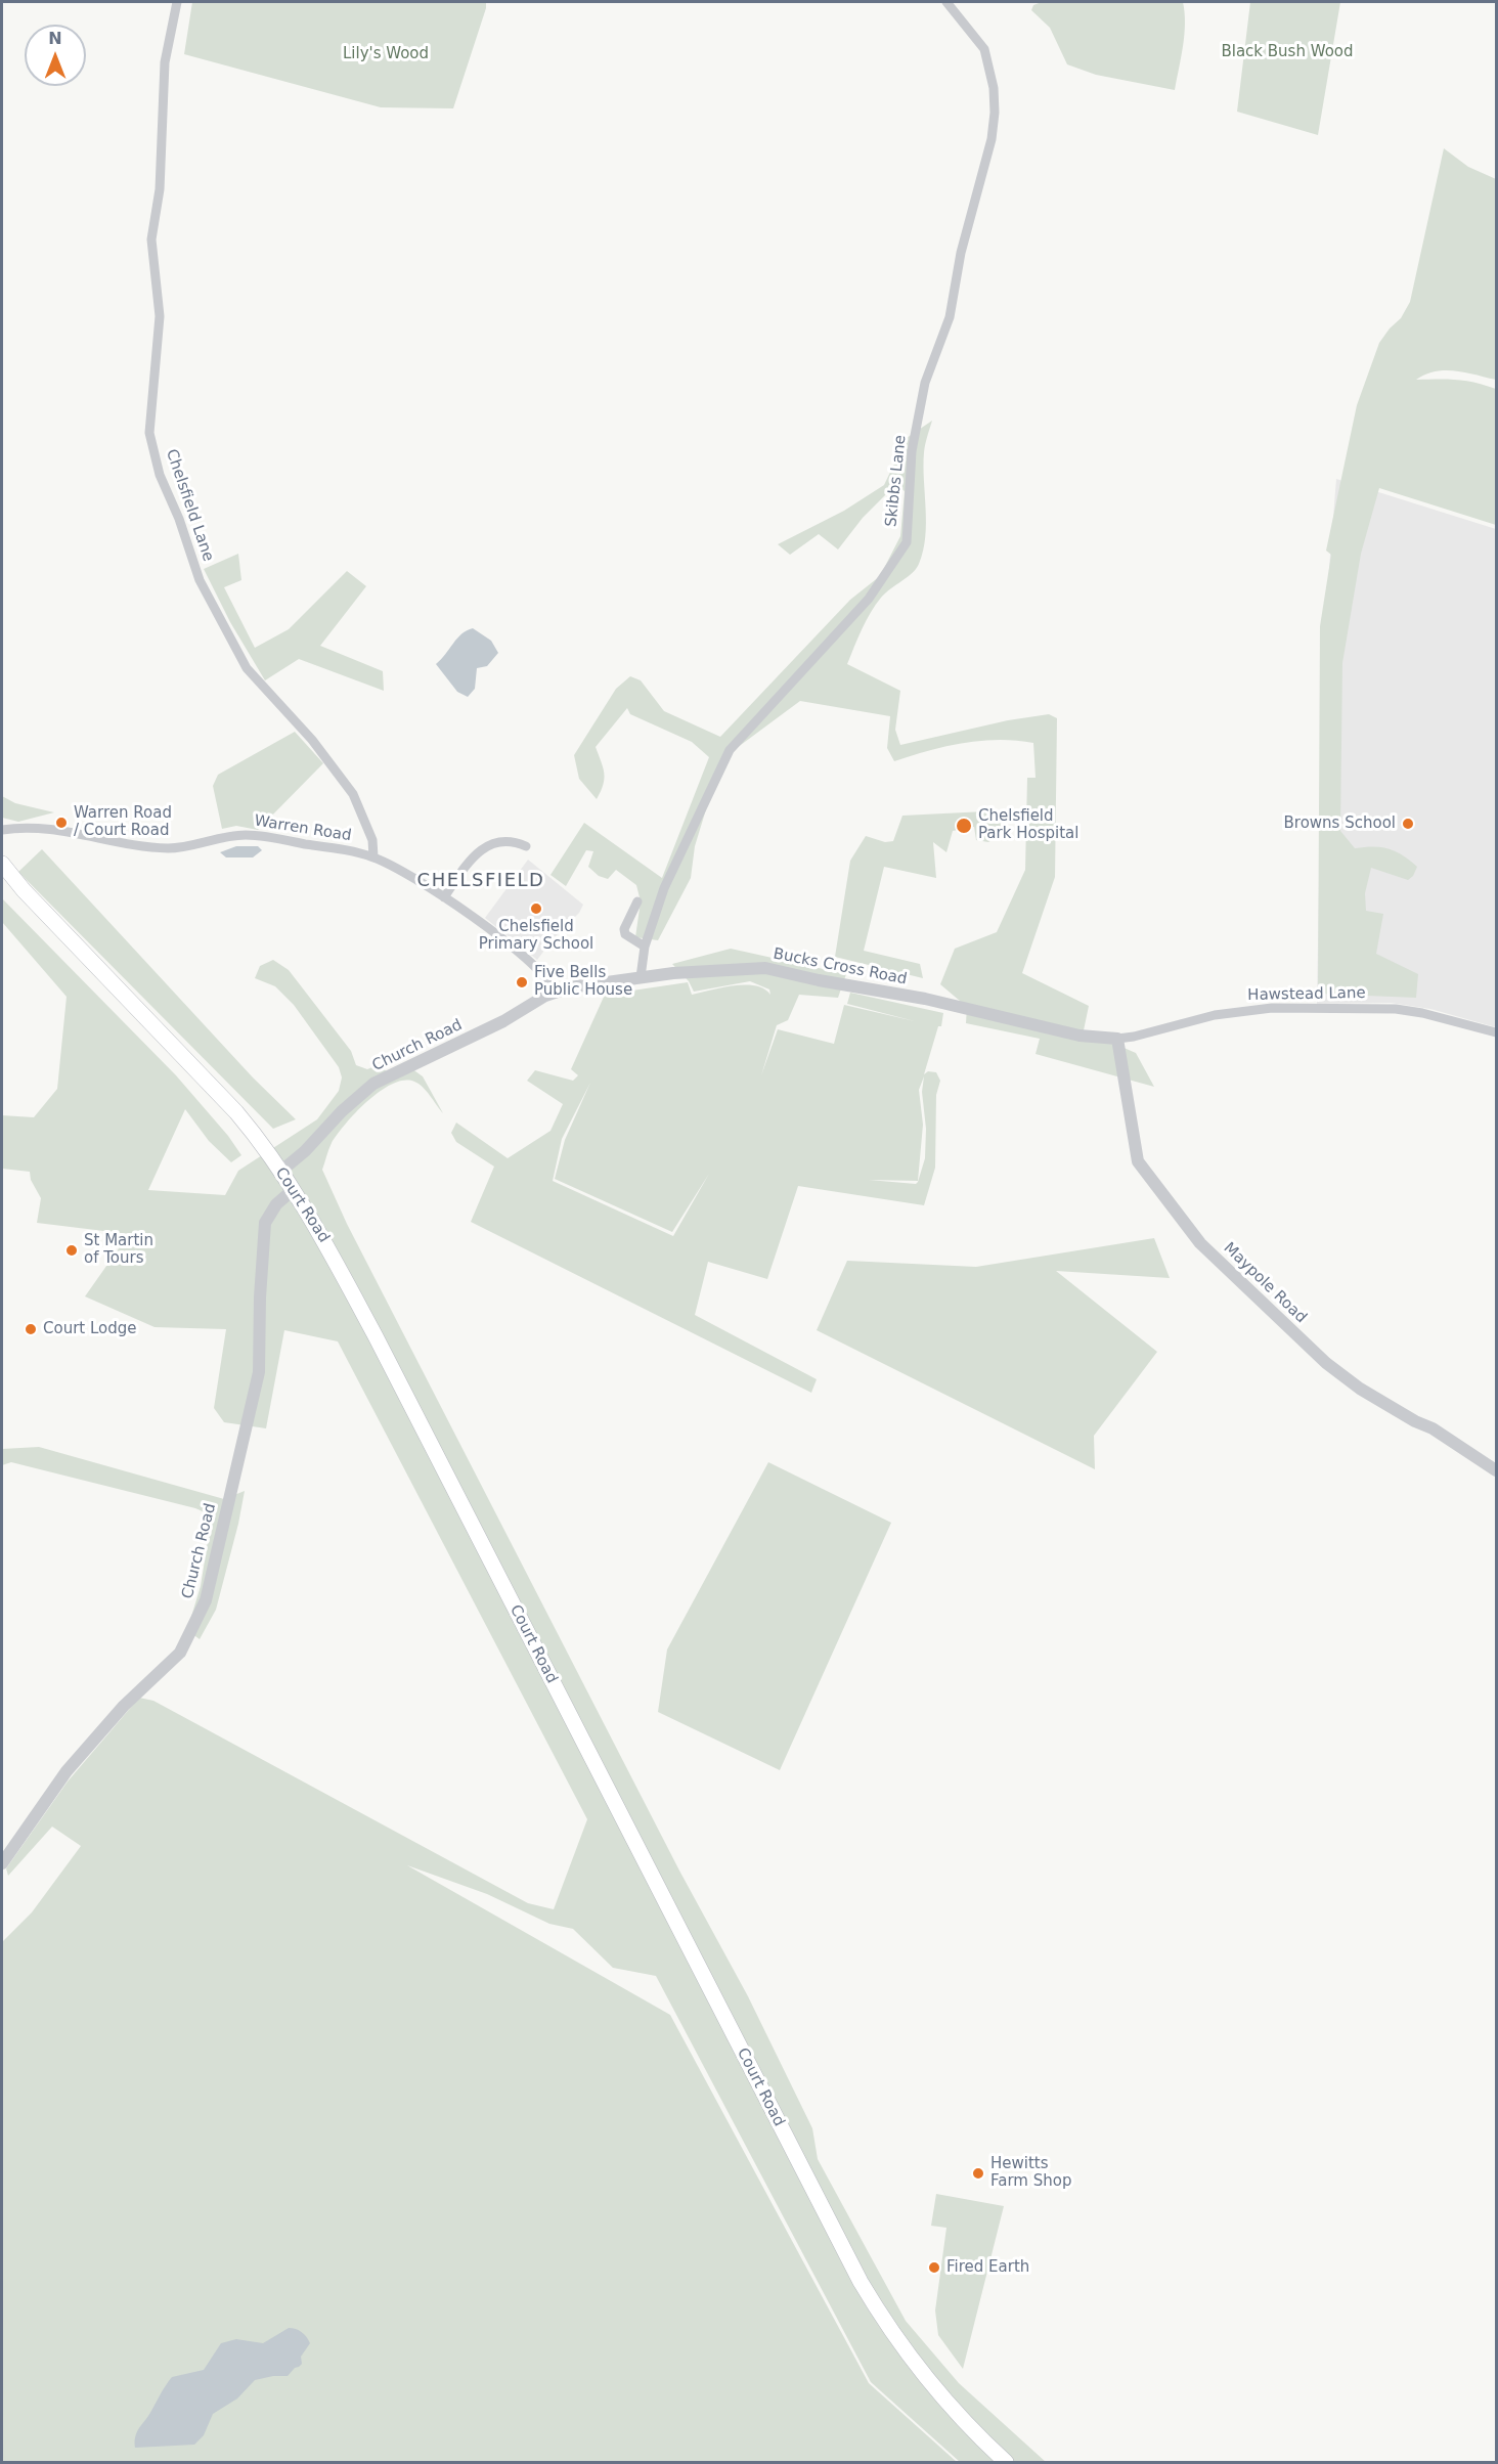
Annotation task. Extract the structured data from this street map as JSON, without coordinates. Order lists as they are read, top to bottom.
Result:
{
  "streets": {
    "main road": ["Court Road"],
    "street": [
      "Skibbs Lane",
      "Chelsfield Lane",
      "Warren Road",
      "Bucks Cross Road",
      "Hawstead Lane",
      "Church Road",
      "Maypole Road"
    ]
  },
  "crossings": [
    ["Skibbs Lane", "Bucks Cross Road"],
    ["Chelsfield Lane", "Warren Road"],
    ["Warren Road", "Bucks Cross Road"],
    ["Warren Road", "Church Road"],
    ["Bucks Cross Road", "Hawstead Lane"],
    ["Bucks Cross Road", "Church Road"],
    ["Bucks Cross Road", "Maypole Road"],
    ["Hawstead Lane", "Maypole Road"],
    ["Church Road", "Court Road"]
  ],
  "districts": ["CHELSFIELD"],
  "parks": ["Black Bush Wood", "Lily's Wood"],
  "places": [
    "Warren Road / Court Road",
    "Browns School",
    "Chelsfield Park Hospital",
    "Chelsfield Primary School",
    "Five Bells Public House",
    "St Martin of Tours",
    "Court Lodge",
    "Hewitts Farm Shop",
    "Fired Earth"
  ],
  "north": "top"
}
